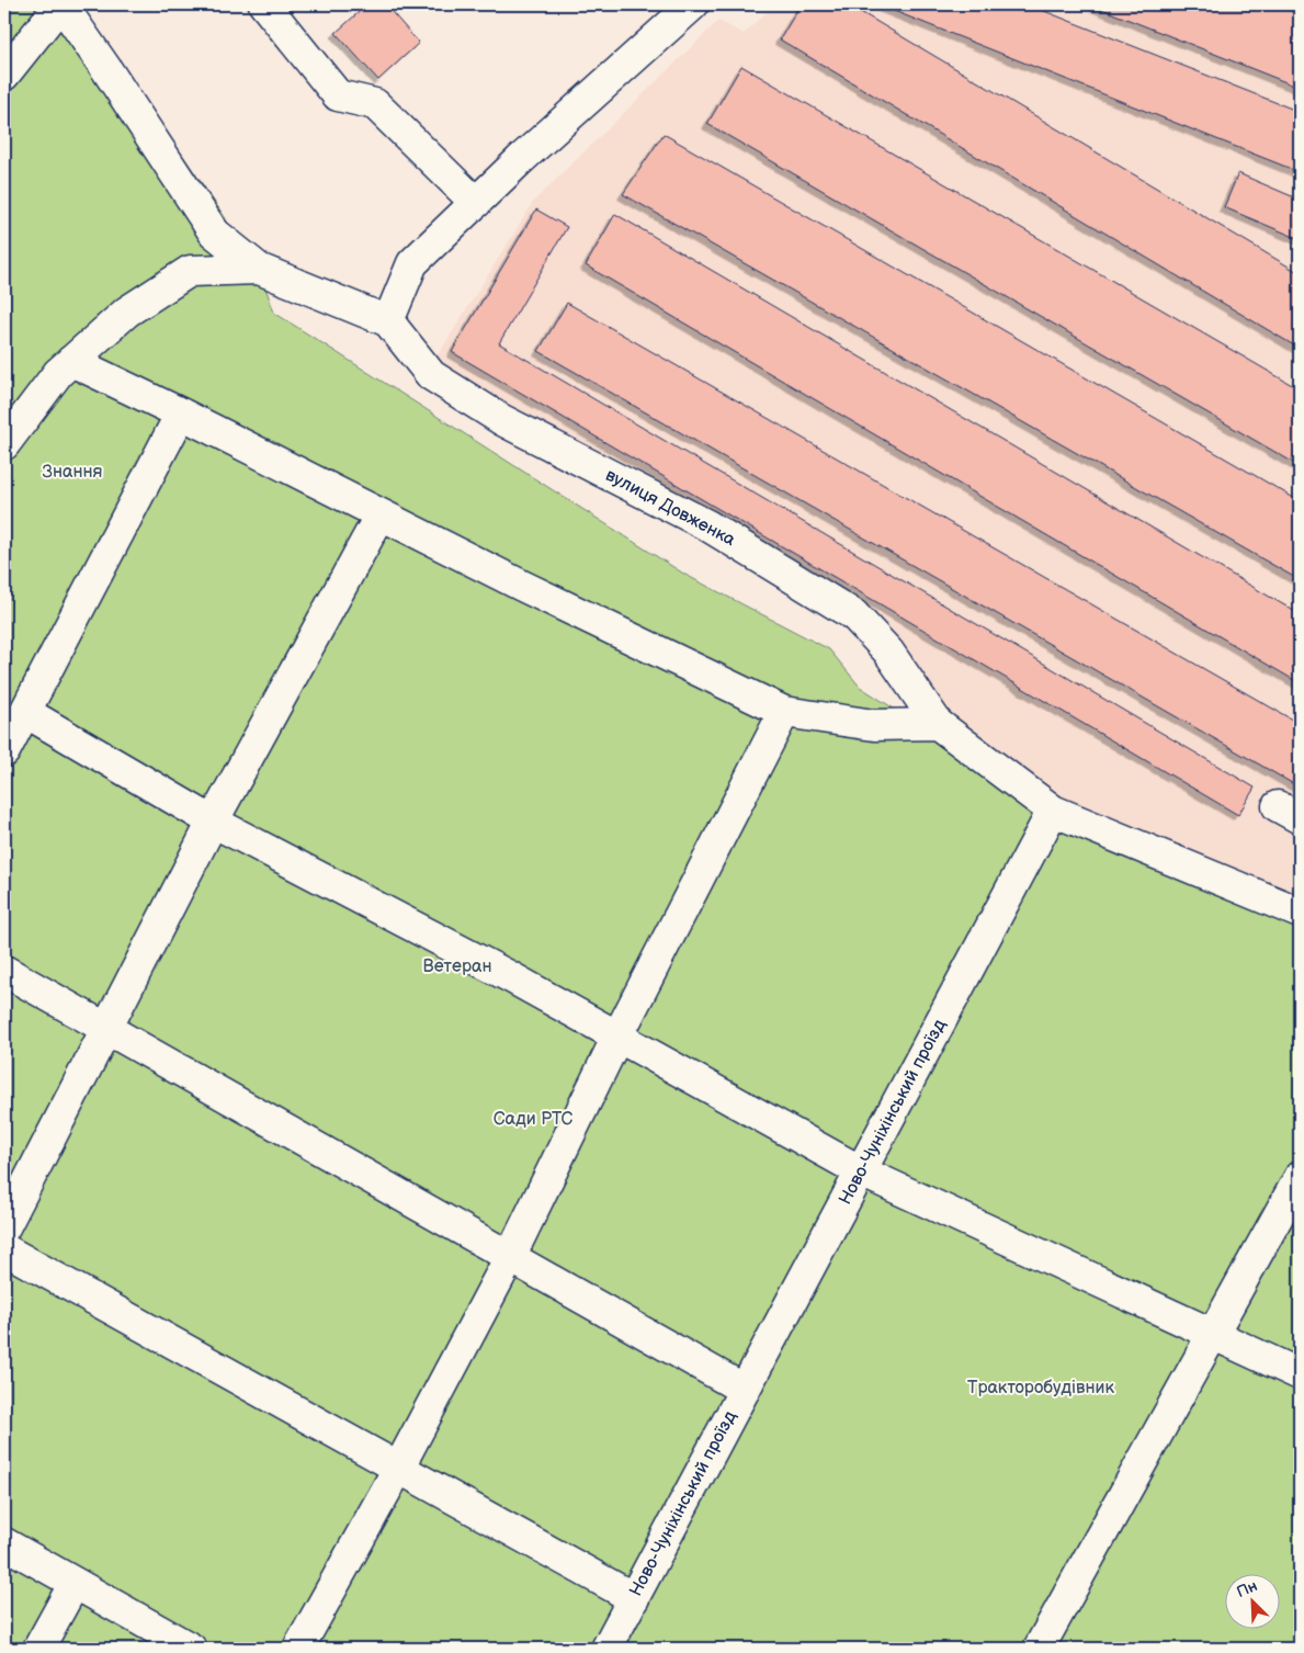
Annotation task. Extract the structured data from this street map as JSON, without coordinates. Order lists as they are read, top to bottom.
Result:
{
  "streets": {
    "street": ["вулиця Довженка", "Ново-Чуніхінський проїзд"]
  },
  "crossings": [
    ["вулиця Довженка", "Ново-Чуніхінський проїзд"]
  ],
  "parks": [
    "Знання",
    "Ветеран",
    "Сади РТС",
    "Тракторобудівник"
  ],
  "north": "top left"
}
